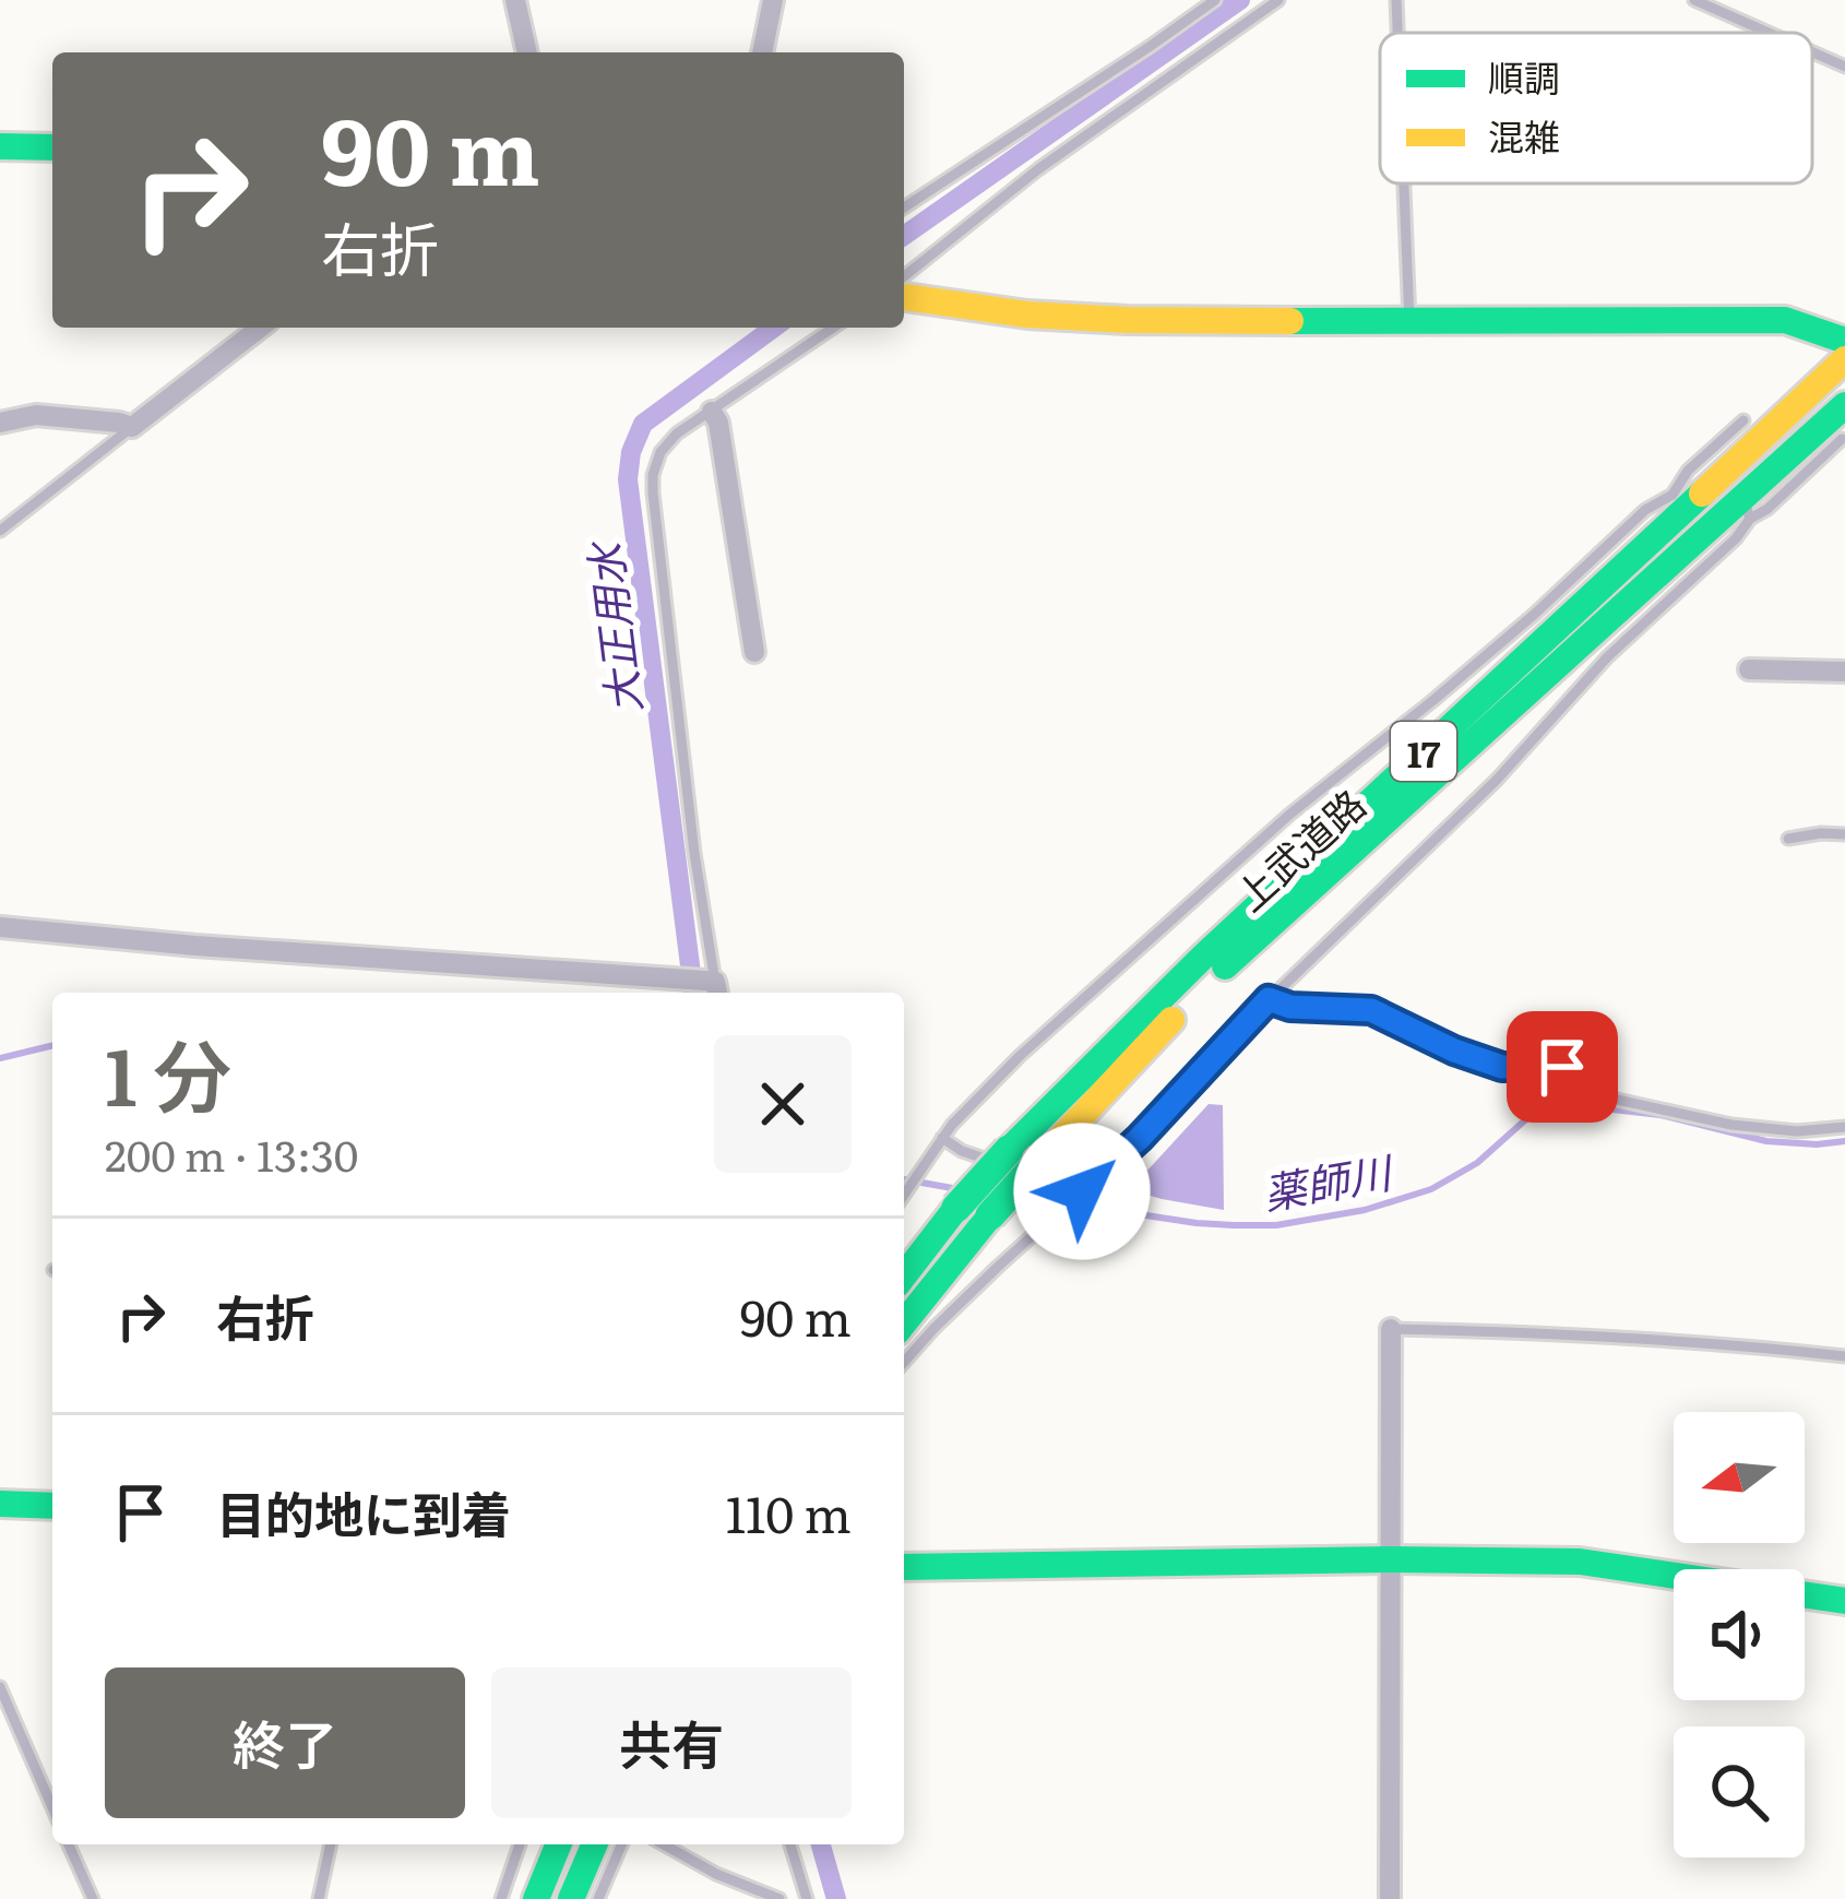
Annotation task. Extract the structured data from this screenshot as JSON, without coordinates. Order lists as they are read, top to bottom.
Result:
{
  "streets": {
    "main road": ["17", "上武道路"]
  },
  "water": ["大正用水", "薬師川"],
  "legend": ["順調", "混雑"],
  "north": "left",
  "page": {
    "turn": ["90 m", "右折"],
    "heading": ["1 分", "200 m · 13:30"],
    "list": [
      {
        "name": "右折",
        "value": "90 m"
      },
      {
        "name": "目的地に到着",
        "value": "110 m"
      }
    ],
    "buttons": ["終了", "共有"]
  }
}
